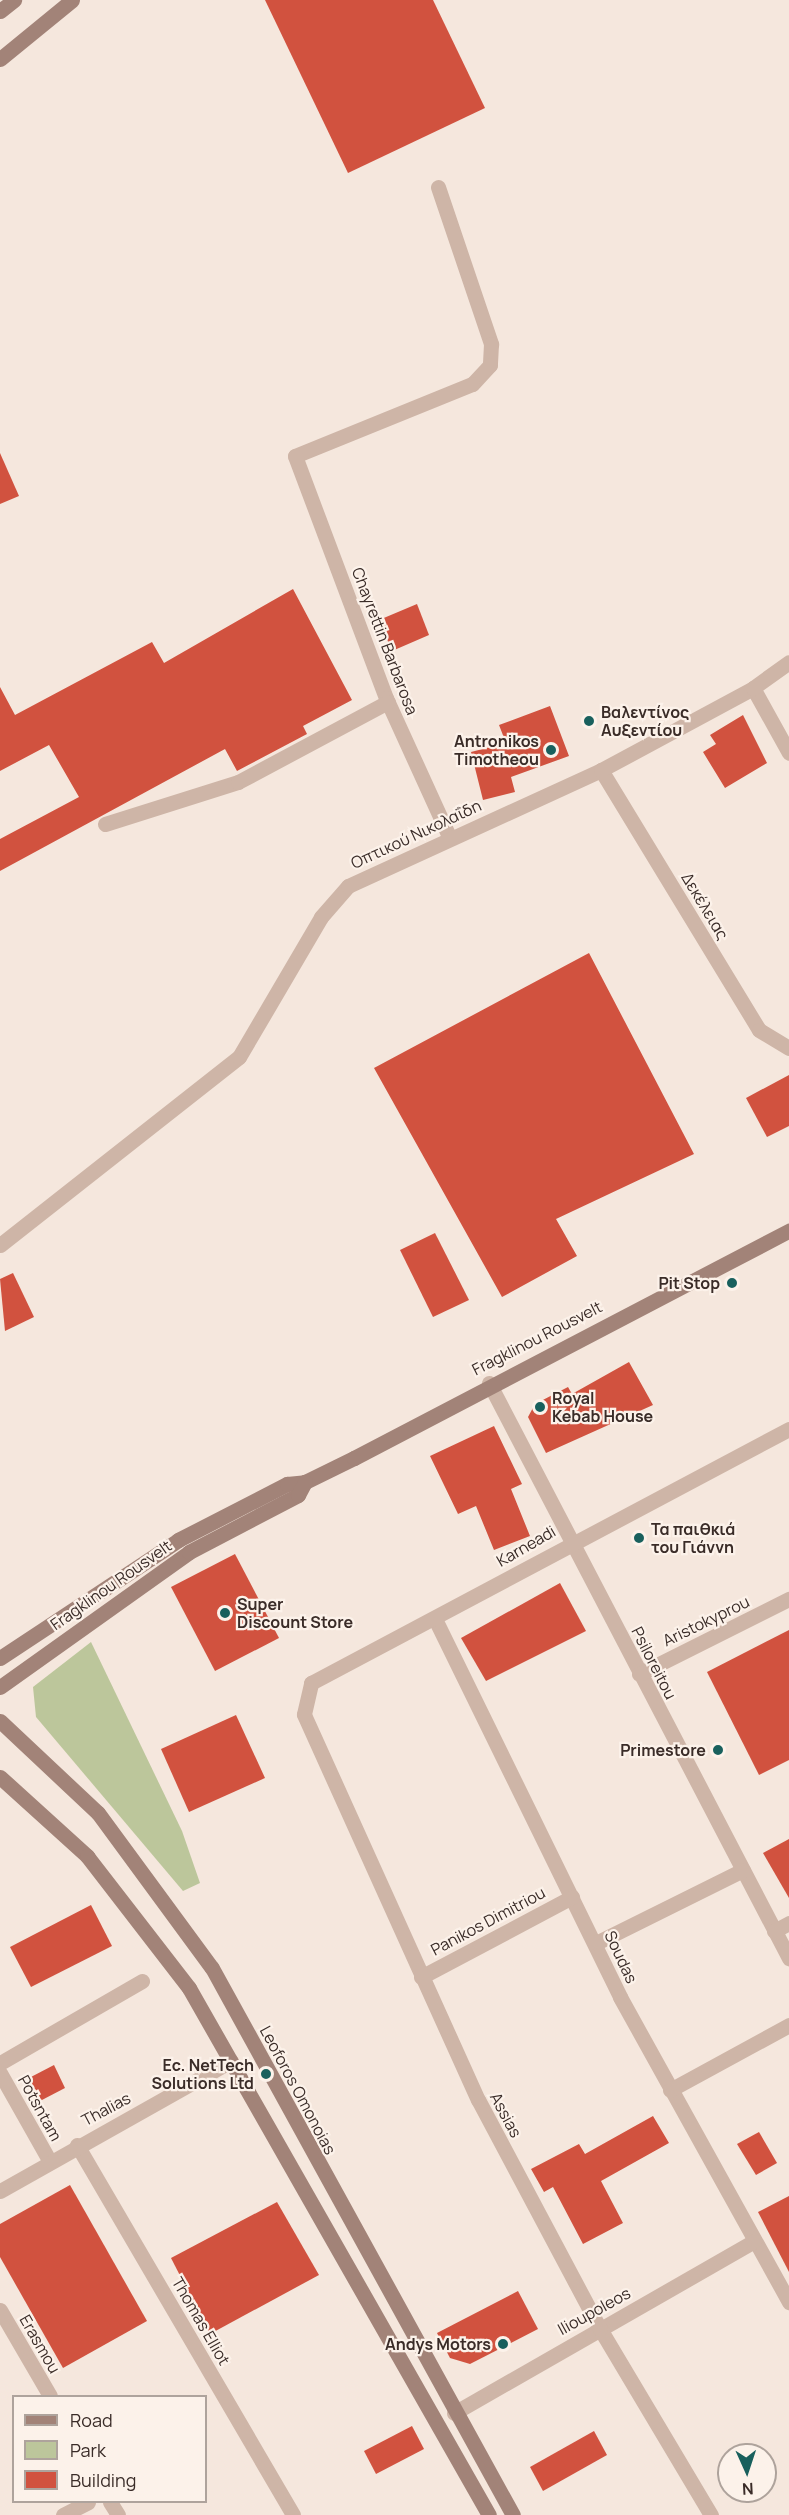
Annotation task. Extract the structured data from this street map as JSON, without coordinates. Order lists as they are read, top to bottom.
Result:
{
  "streets": {
    "main road": ["Fragklinou Rousvelt", "Leoforos Omonoias"],
    "street": [
      "Chayrettin Barbarosa",
      "Οπτικού Νικολαΐδη",
      "Δεκέλειας",
      "Karneadi",
      "Aristokyprou",
      "Psiloreitou",
      "Panikos Dimitriou",
      "Soudas",
      "Potsntam",
      "Thalias",
      "Assias",
      "Ilioupoleos",
      "Thomas Elliot",
      "Erasmou"
    ]
  },
  "crossings": [
    ["Chayrettin Barbarosa", "Οπτικού Νικολαΐδη"],
    ["Οπτικού Νικολαΐδη", "Δεκέλειας"],
    ["Fragklinou Rousvelt", "Psiloreitou"],
    ["Karneadi", "Psiloreitou"],
    ["Karneadi", "Soudas"],
    ["Karneadi", "Assias"],
    ["Aristokyprou", "Psiloreitou"],
    ["Panikos Dimitriou", "Soudas"],
    ["Panikos Dimitriou", "Assias"],
    ["Soudas", "Ilioupoleos"],
    ["Leoforos Omonoias", "Ilioupoleos"],
    ["Potsntam", "Thalias"],
    ["Thalias", "Thomas Elliot"],
    ["Assias", "Ilioupoleos"]
  ],
  "places": [
    "Βαλεντίνος Αυξεντίου",
    "Antronikos Timotheou",
    "Pit Stop",
    "Royal Kebab House",
    "Τα παιθκιά του Γιάννη",
    "Super Discount Store",
    "Primestore",
    "Ec. NetTech Solutions Ltd",
    "Andys Motors"
  ],
  "legend": ["Road", "Park", "Building"],
  "north": "bottom"
}
